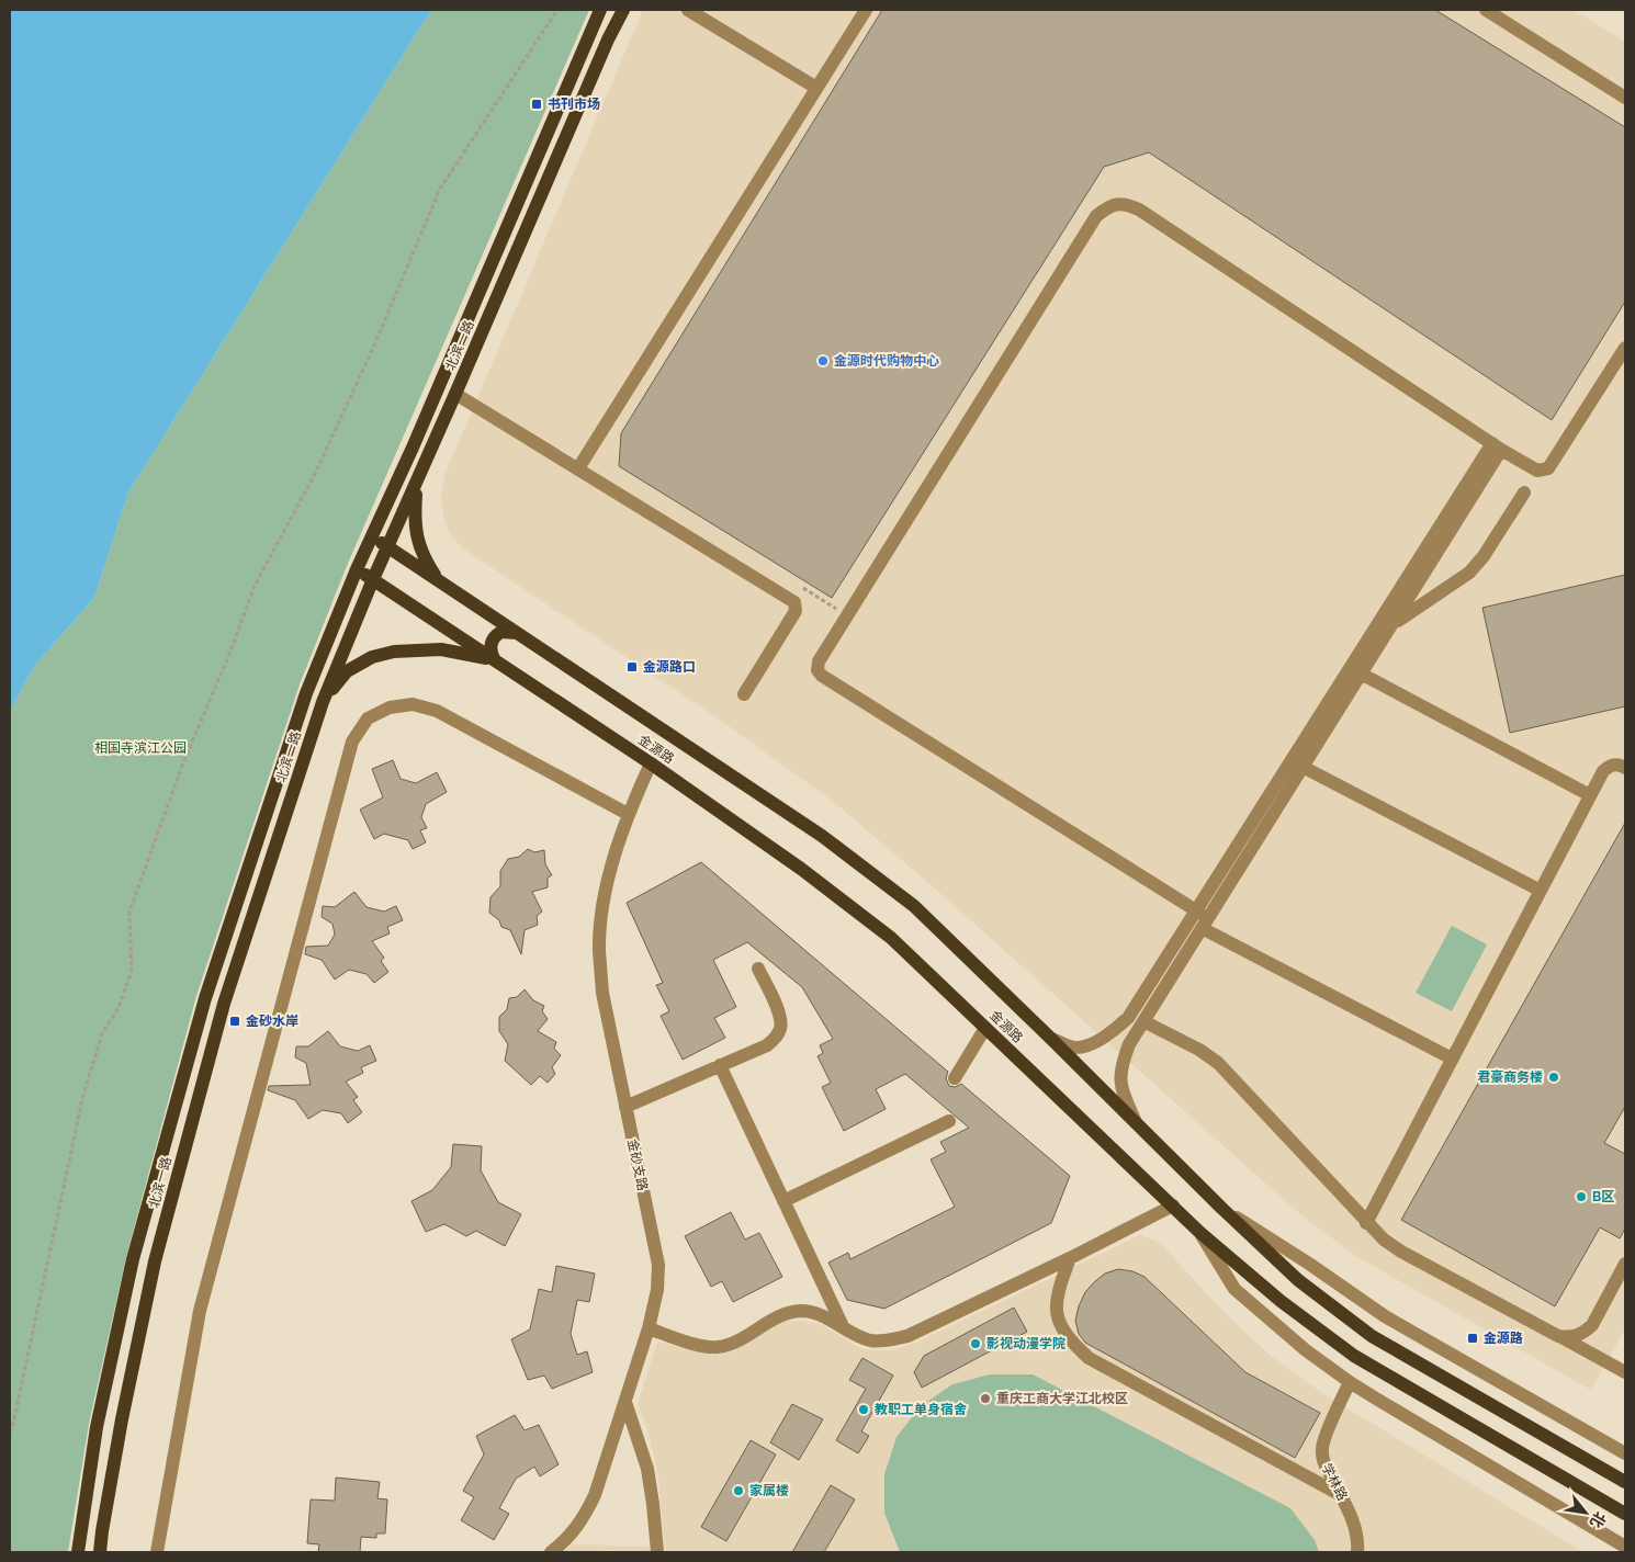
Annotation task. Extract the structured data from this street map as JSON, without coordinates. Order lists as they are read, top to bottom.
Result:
{
  "streets": {
    "main road": ["北滨一路", "金源路"],
    "street": ["金砂支路", "学林路"]
  },
  "crossings": [
    ["北滨一路", "金源路"],
    ["金源路", "金砂支路"]
  ],
  "parks": ["相国寺滨江公园"],
  "places": {
    "transit": [
      "书刊市场",
      "金源路口",
      "金砂水岸",
      "金源路"
    ],
    "other": [
      "金源时代购物中心",
      "君豪商务楼",
      "B区",
      "影视动漫学院",
      "重庆工商大学江北校区",
      "教职工单身宿舍",
      "家属楼"
    ]
  },
  "north": "bottom right"
}
